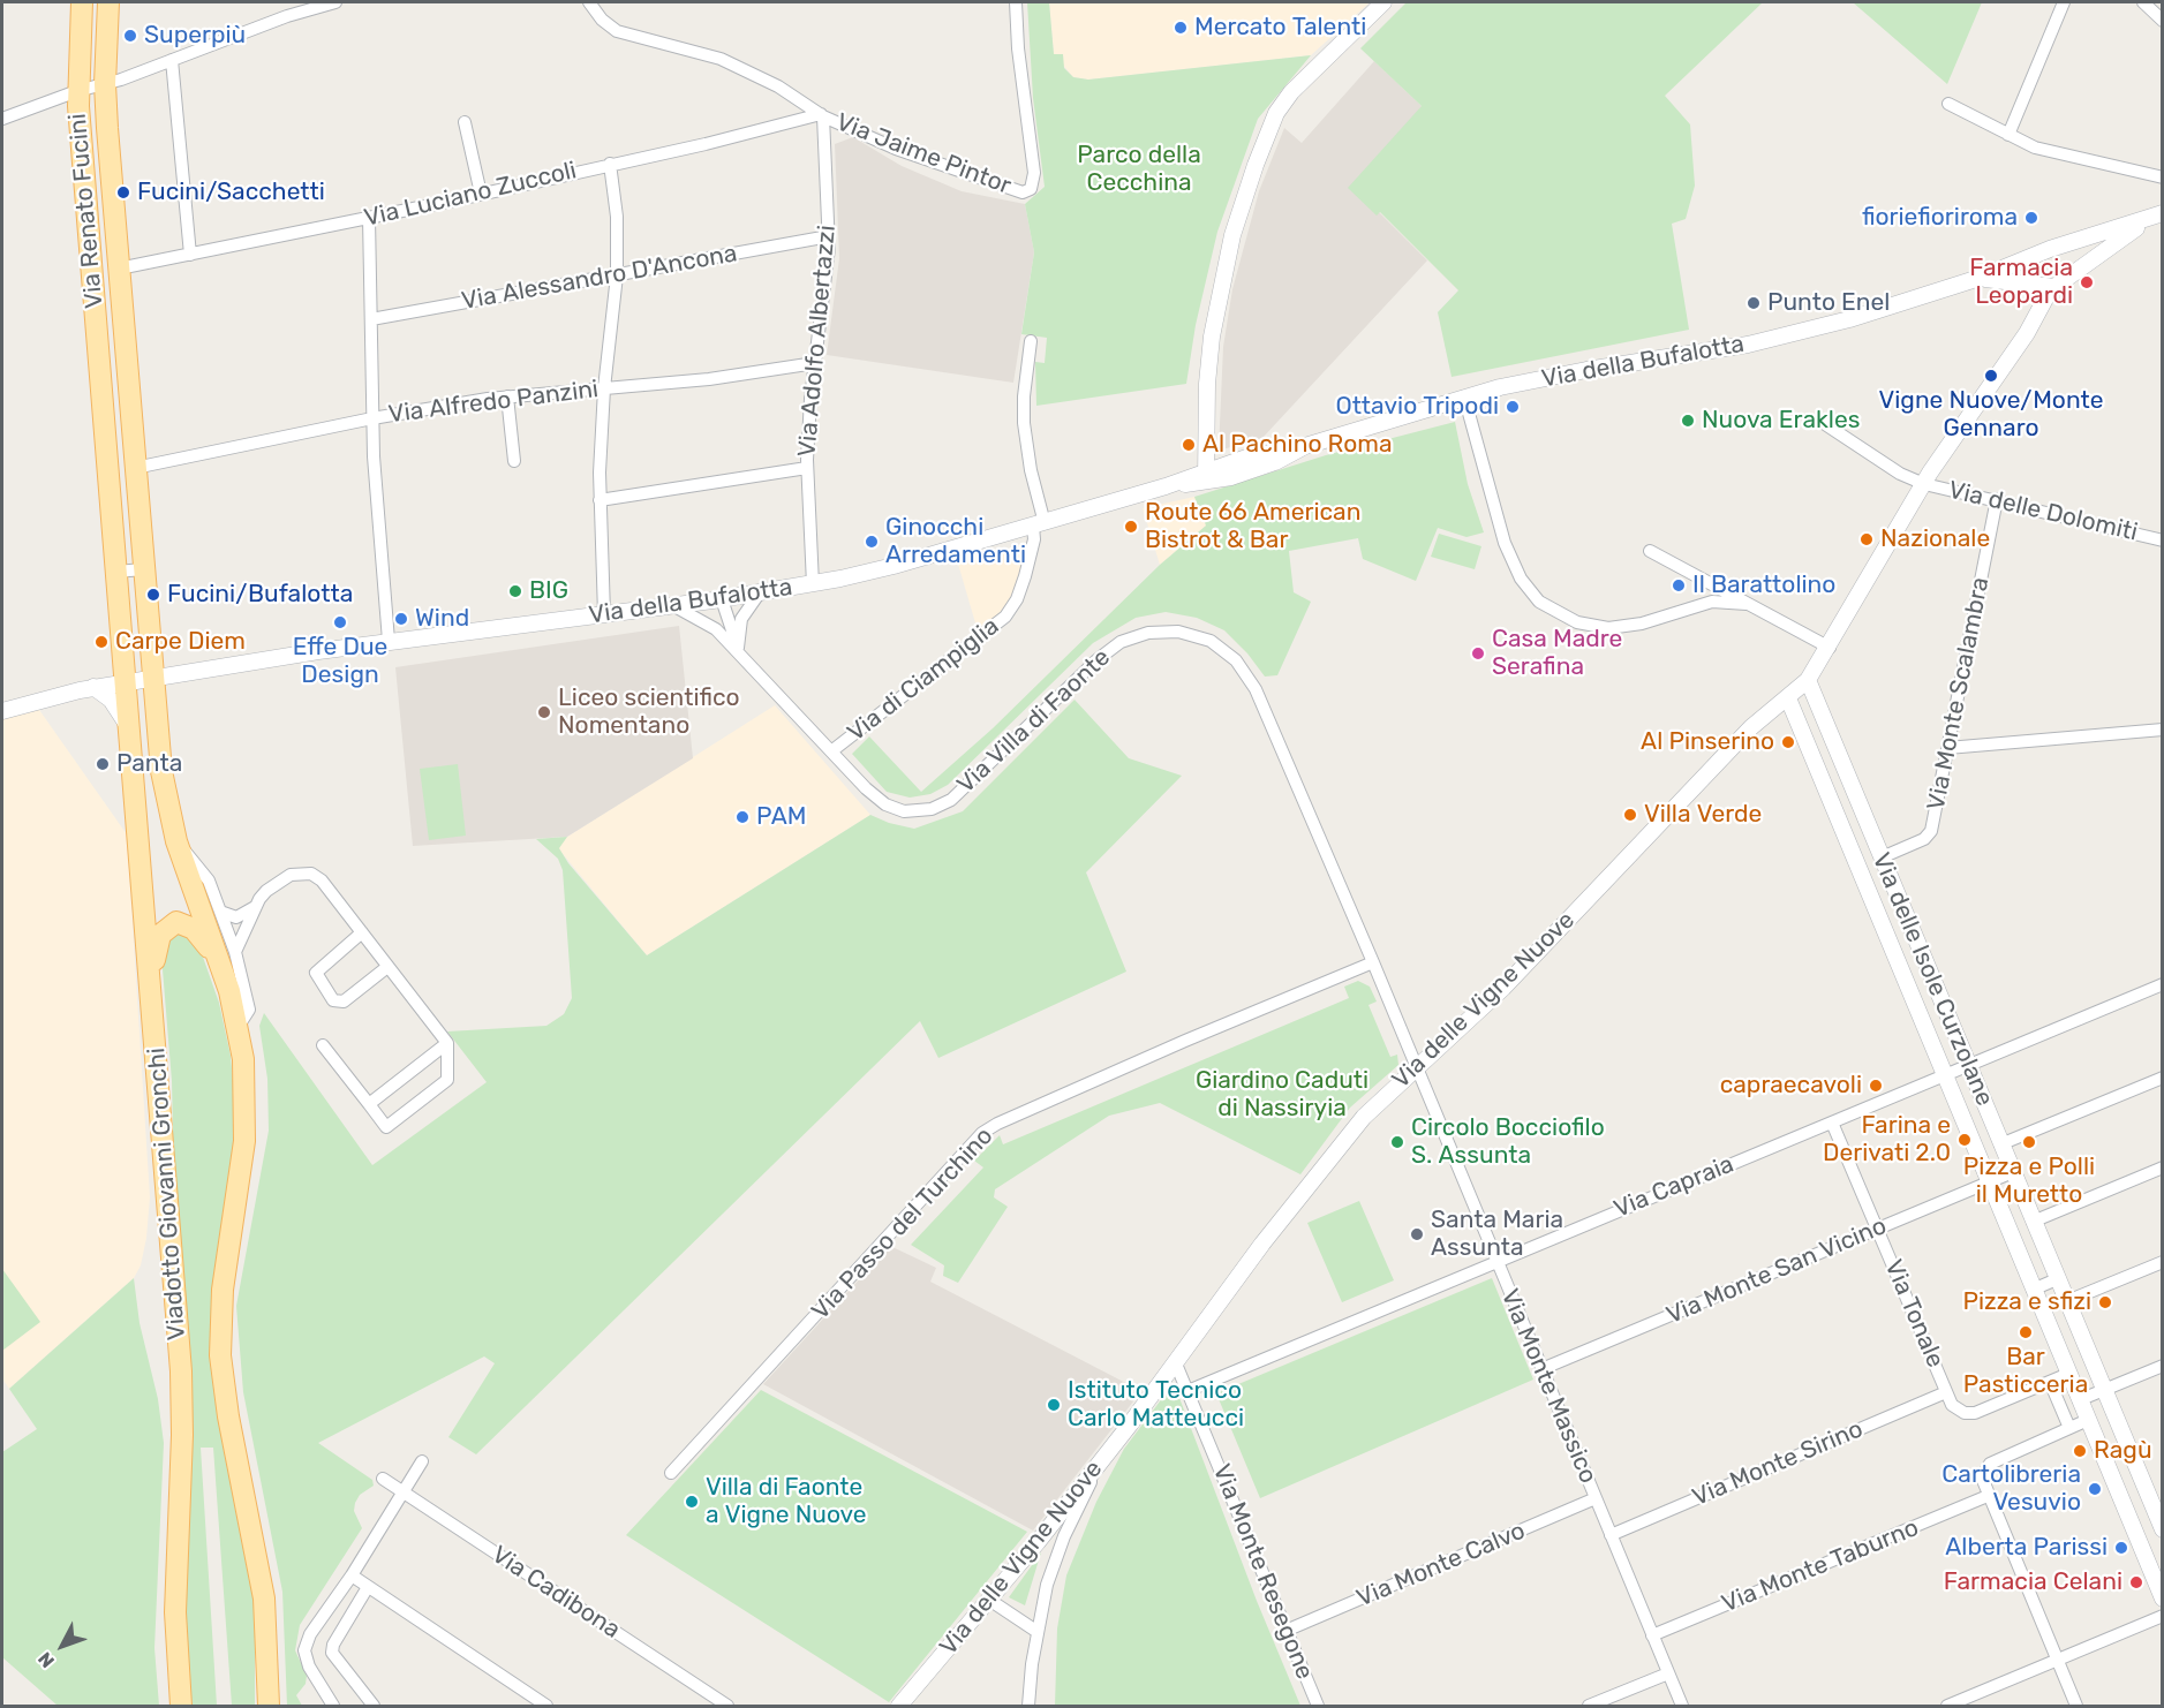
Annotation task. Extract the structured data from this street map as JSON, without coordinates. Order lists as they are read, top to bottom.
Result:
{
  "streets": {
    "main road": ["Via Renato Fucini", "Viadotto Giovanni Gronchi"],
    "street": [
      "Via Jaime Pintor",
      "Via Luciano Zuccoli",
      "Via Alessandro D'Ancona",
      "Via Adolfo Albertazzi",
      "Via della Bufalotta",
      "Via Alfredo Panzini",
      "Via delle Dolomiti",
      "Via di Ciampiglia",
      "Via Monte Scalambra",
      "Via Villa di Faonte",
      "Via delle Isole Curzolane",
      "Via delle Vigne Nuove",
      "Via Capraia",
      "Via Passo del Turchino",
      "Via Monte San Vicino",
      "Via Tonale",
      "Via Monte Massico",
      "Via Monte Sirino",
      "Via Monte Calvo",
      "Via Monte Taburno",
      "Via Monte Resegone",
      "Via Cadibona"
    ]
  },
  "crossings": [
    ["Via Jaime Pintor", "Via Luciano Zuccoli"],
    ["Via Jaime Pintor", "Via Adolfo Albertazzi"],
    ["Via Luciano Zuccoli", "Via Renato Fucini"],
    ["Via Luciano Zuccoli", "Via Adolfo Albertazzi"],
    ["Via Renato Fucini", "Via della Bufalotta"],
    ["Via Renato Fucini", "Via Alfredo Panzini"],
    ["Via Renato Fucini", "Viadotto Giovanni Gronchi"],
    ["Via Alessandro D'Ancona", "Via Adolfo Albertazzi"],
    ["Via Adolfo Albertazzi", "Via della Bufalotta"],
    ["Via Adolfo Albertazzi", "Via Alfredo Panzini"],
    ["Via della Bufalotta", "Via di Ciampiglia"],
    ["Via della Bufalotta", "Via Villa di Faonte"],
    ["Via della Bufalotta", "Via delle Vigne Nuove"],
    ["Via della Bufalotta", "Viadotto Giovanni Gronchi"],
    ["Via delle Dolomiti", "Via Monte Scalambra"],
    ["Via delle Dolomiti", "Via delle Vigne Nuove"],
    ["Via di Ciampiglia", "Via Villa di Faonte"],
    ["Via Monte Scalambra", "Via delle Isole Curzolane"],
    ["Via Villa di Faonte", "Via delle Vigne Nuove"],
    ["Via Villa di Faonte", "Via Passo del Turchino"],
    ["Via Villa di Faonte", "Via Monte Massico"],
    ["Via delle Isole Curzolane", "Via delle Vigne Nuove"],
    ["Via delle Isole Curzolane", "Via Capraia"],
    ["Via delle Isole Curzolane", "Via Monte San Vicino"],
    ["Via delle Vigne Nuove", "Via Monte Massico"],
    ["Via delle Vigne Nuove", "Via Monte Resegone"],
    ["Via Capraia", "Via Tonale"],
    ["Via Capraia", "Via Monte Massico"],
    ["Via Capraia", "Via Monte Resegone"],
    ["Via Monte San Vicino", "Via Tonale"],
    ["Via Monte San Vicino", "Via Monte Massico"],
    ["Via Tonale", "Via Monte Sirino"],
    ["Via Monte Massico", "Via Monte Sirino"],
    ["Via Monte Massico", "Via Monte Calvo"],
    ["Via Monte Massico", "Via Monte Taburno"],
    ["Via Monte Calvo", "Via Monte Resegone"]
  ],
  "parks": ["Parco della Cecchina", "Giardino Caduti di Nassiryia"],
  "places": [
    "Mercato Talenti",
    "Superpiù",
    "Fucini/Sacchetti",
    "fioriefioriroma",
    "Farmacia Leopardi",
    "Punto Enel",
    "Vigne Nuove/Monte Gennaro",
    "Ottavio Tripodi",
    "Nuova Erakles",
    "Al Pachino Roma",
    "Route 66 American Bistrot & Bar",
    "Nazionale",
    "Ginocchi Arredamenti",
    "Il Barattolino",
    "BIG",
    "Fucini/Bufalotta",
    "Wind",
    "Effe Due Design",
    "Carpe Diem",
    "Casa Madre Serafina",
    "Liceo scientifico Nomentano",
    "Al Pinserino",
    "Panta",
    "Villa Verde",
    "PAM",
    "capraecavoli",
    "Farina e Derivati 2.0",
    "Circolo Bocciofilo S. Assunta",
    "Pizza e Polli il Muretto",
    "Santa Maria Assunta",
    "Pizza e sfizi",
    "Bar Pasticceria",
    "Istituto Tecnico Carlo Matteucci",
    "Ragù",
    "Cartolibreria Vesuvio",
    "Villa di Faonte a Vigne Nuove",
    "Alberta Parissi",
    "Farmacia Celani"
  ],
  "north": "bottom left"
}
